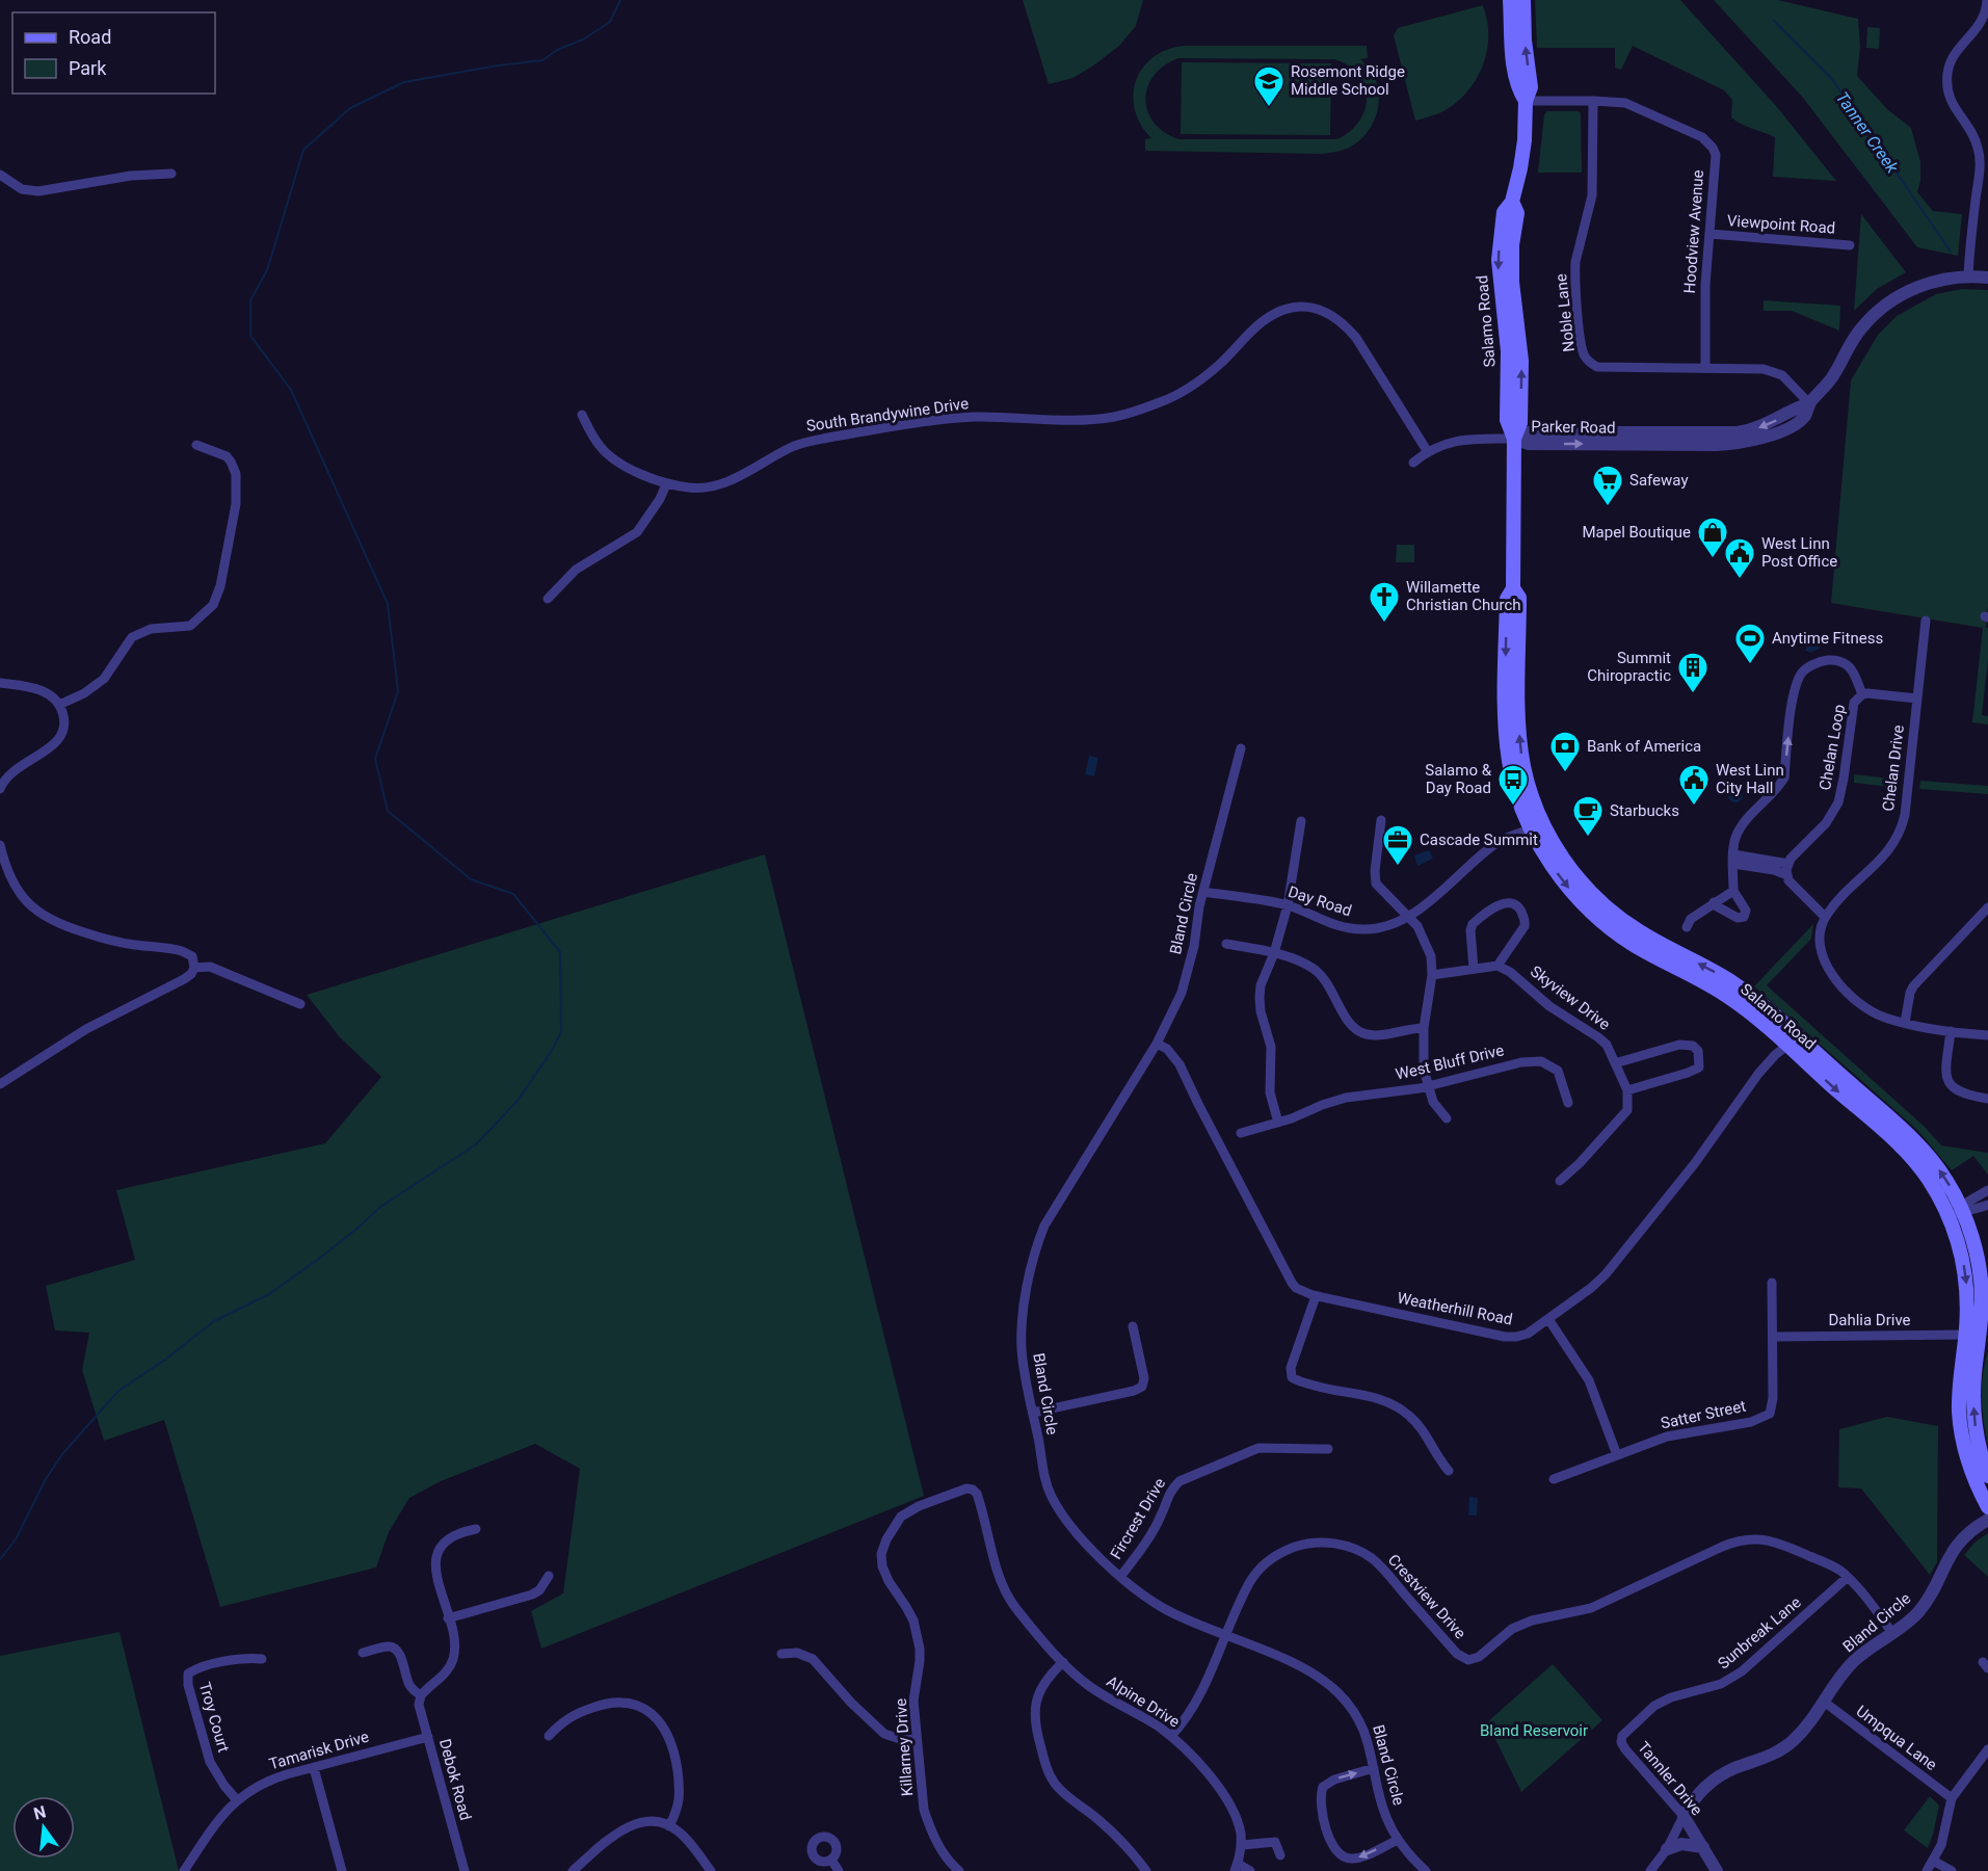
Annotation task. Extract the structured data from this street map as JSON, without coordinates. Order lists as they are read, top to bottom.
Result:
{
  "streets": {
    "main road": ["Salamo Road"],
    "street": [
      "Viewpoint Road",
      "Hoodview Avenue",
      "Noble Lane",
      "South Brandywine Drive",
      "Parker Road",
      "Chelan Loop",
      "Chelan Drive",
      "Day Road",
      "Bland Circle",
      "Skyview Drive",
      "West Bluff Drive",
      "Weatherhill Road",
      "Dahlia Drive",
      "Satter Street",
      "Fircrest Drive",
      "Crestview Drive",
      "Sunbreak Lane",
      "Alpine Drive",
      "Troy Court",
      "Umpqua Lane",
      "Killarney Drive",
      "Tamarisk Drive",
      "Tannler Drive",
      "Debok Road"
    ]
  },
  "crossings": [
    ["Viewpoint Road", "Hoodview Avenue"],
    ["Hoodview Avenue", "Noble Lane"],
    ["Hoodview Avenue", "Salamo Road"],
    ["Noble Lane", "Parker Road"],
    ["Salamo Road", "Parker Road"],
    ["Salamo Road", "Day Road"],
    ["Salamo Road", "Weatherhill Road"],
    ["Salamo Road", "Dahlia Drive"],
    ["Chelan Loop", "Chelan Drive"],
    ["Day Road", "Bland Circle"],
    ["Bland Circle", "Weatherhill Road"],
    ["Bland Circle", "Fircrest Drive"],
    ["Bland Circle", "Crestview Drive"],
    ["Bland Circle", "Umpqua Lane"],
    ["Bland Circle", "Tannler Drive"],
    ["Dahlia Drive", "Satter Street"],
    ["Crestview Drive", "Sunbreak Lane"],
    ["Crestview Drive", "Alpine Drive"],
    ["Sunbreak Lane", "Tannler Drive"],
    ["Alpine Drive", "Killarney Drive"],
    ["Troy Court", "Tamarisk Drive"],
    ["Tamarisk Drive", "Debok Road"]
  ],
  "water": ["Tanner Creek"],
  "parks": ["Bland Reservoir"],
  "places": {
    "school or university": ["Rosemont Ridge Middle School"],
    "supermarket": ["Safeway"],
    "shop": ["Mapel Boutique"],
    "public building": ["West Linn Post Office", "West Linn City Hall"],
    "church": ["Willamette Christian Church"],
    "sports": ["Anytime Fitness"],
    "building": ["Summit Chiropractic"],
    "bank": ["Bank of America"],
    "bus stop": ["Salamo & Day Road"],
    "cafe": ["Starbucks"],
    "office": ["Cascade Summit"]
  },
  "legend": ["Road", "Park"],
  "north": "top"
}
